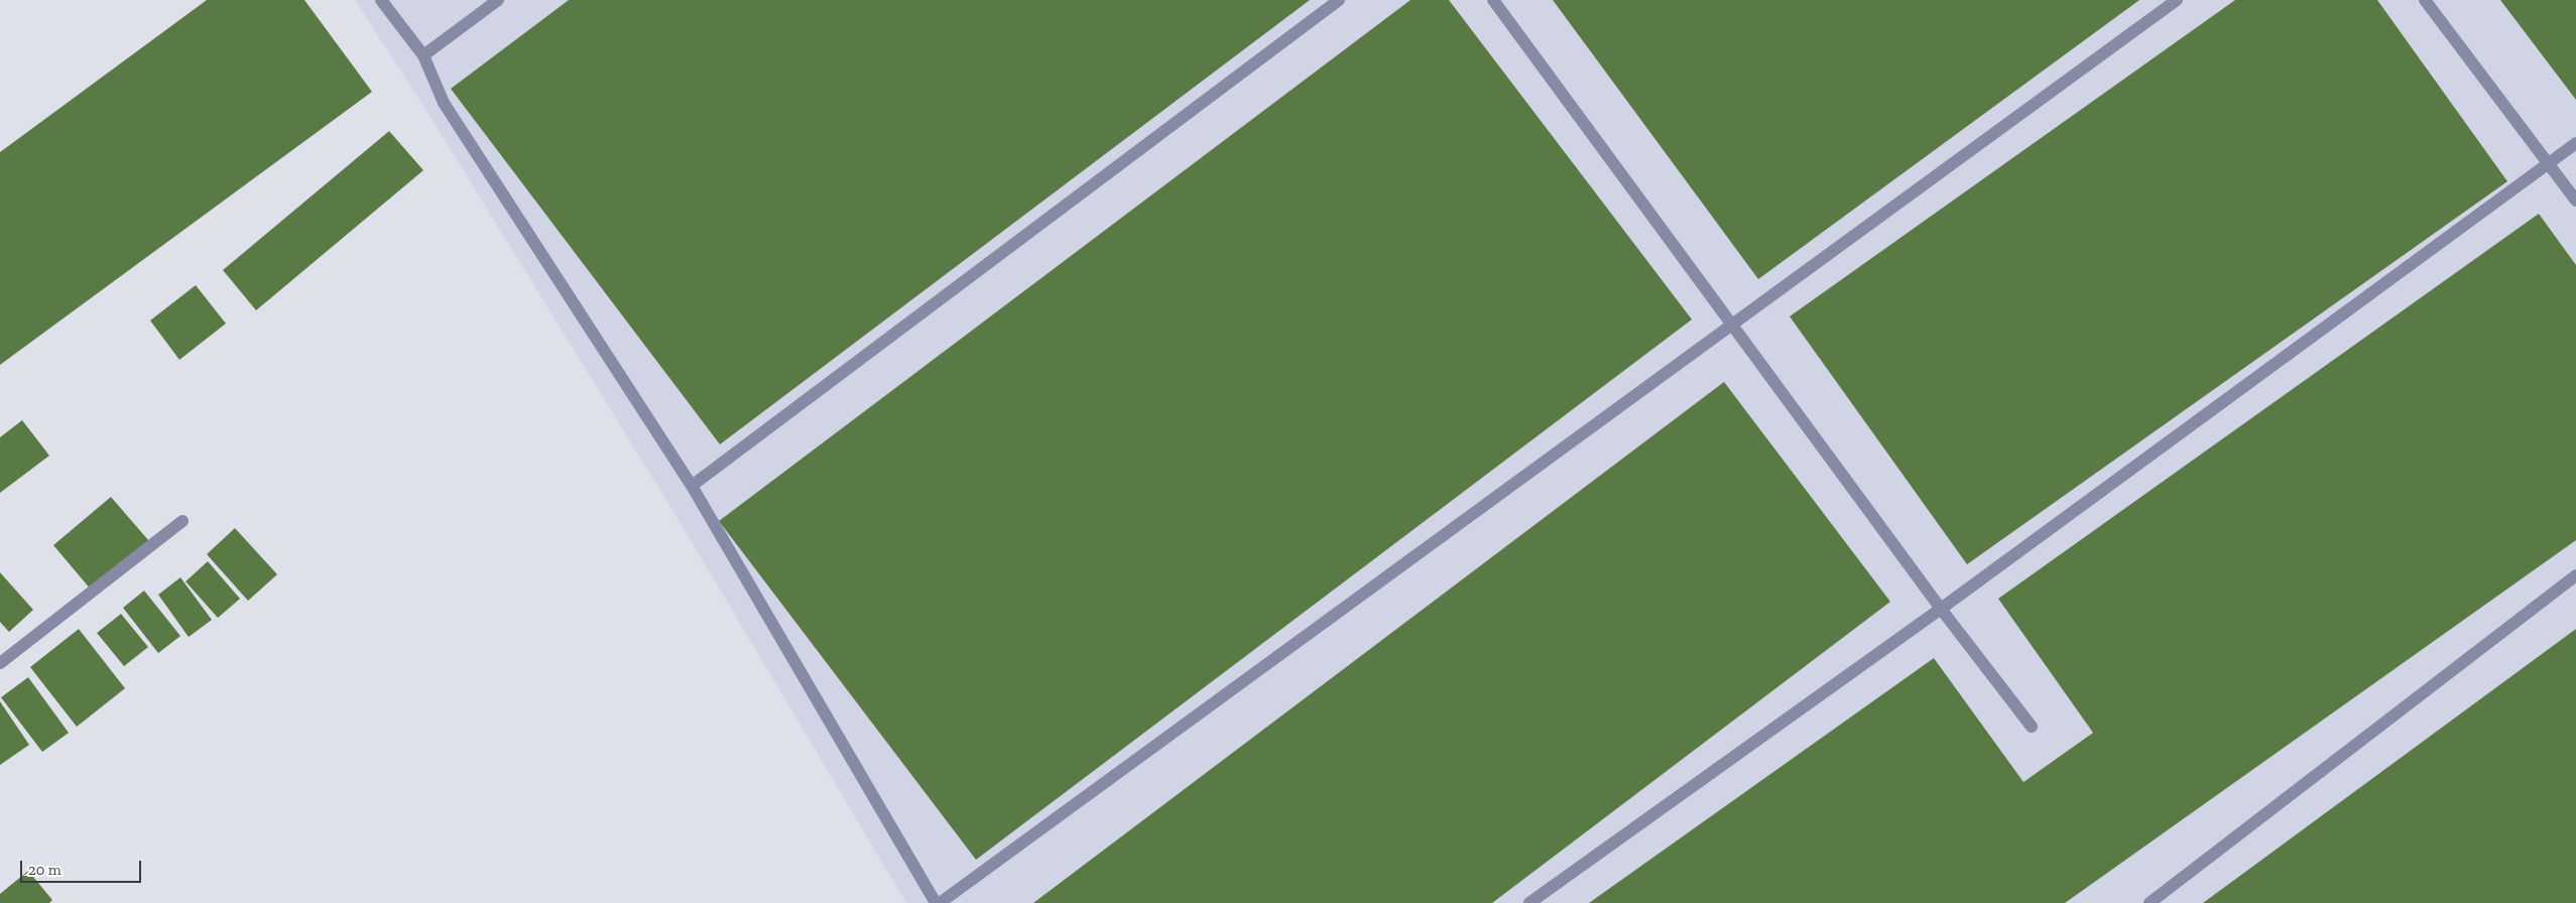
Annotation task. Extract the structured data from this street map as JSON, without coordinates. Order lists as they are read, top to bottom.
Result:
{
  "scale_bar": "20 m"
}
